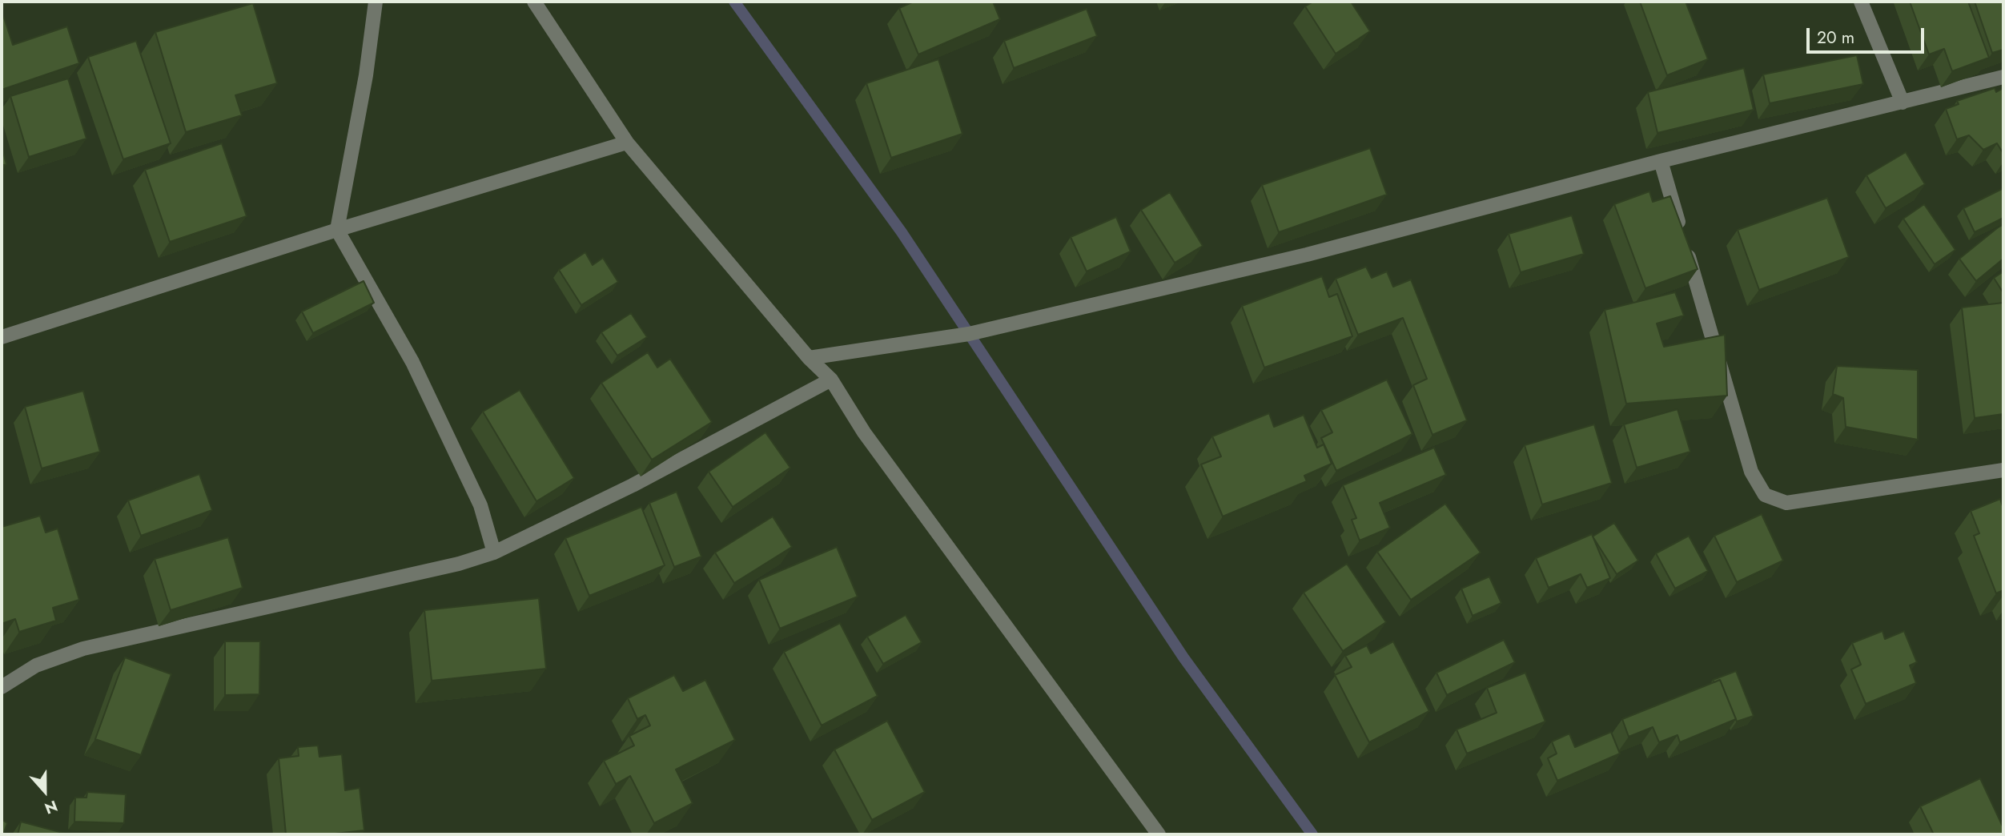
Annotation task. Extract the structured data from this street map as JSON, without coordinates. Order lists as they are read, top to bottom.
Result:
{
  "scale_bar": "20 m",
  "north": "bottom"
}
